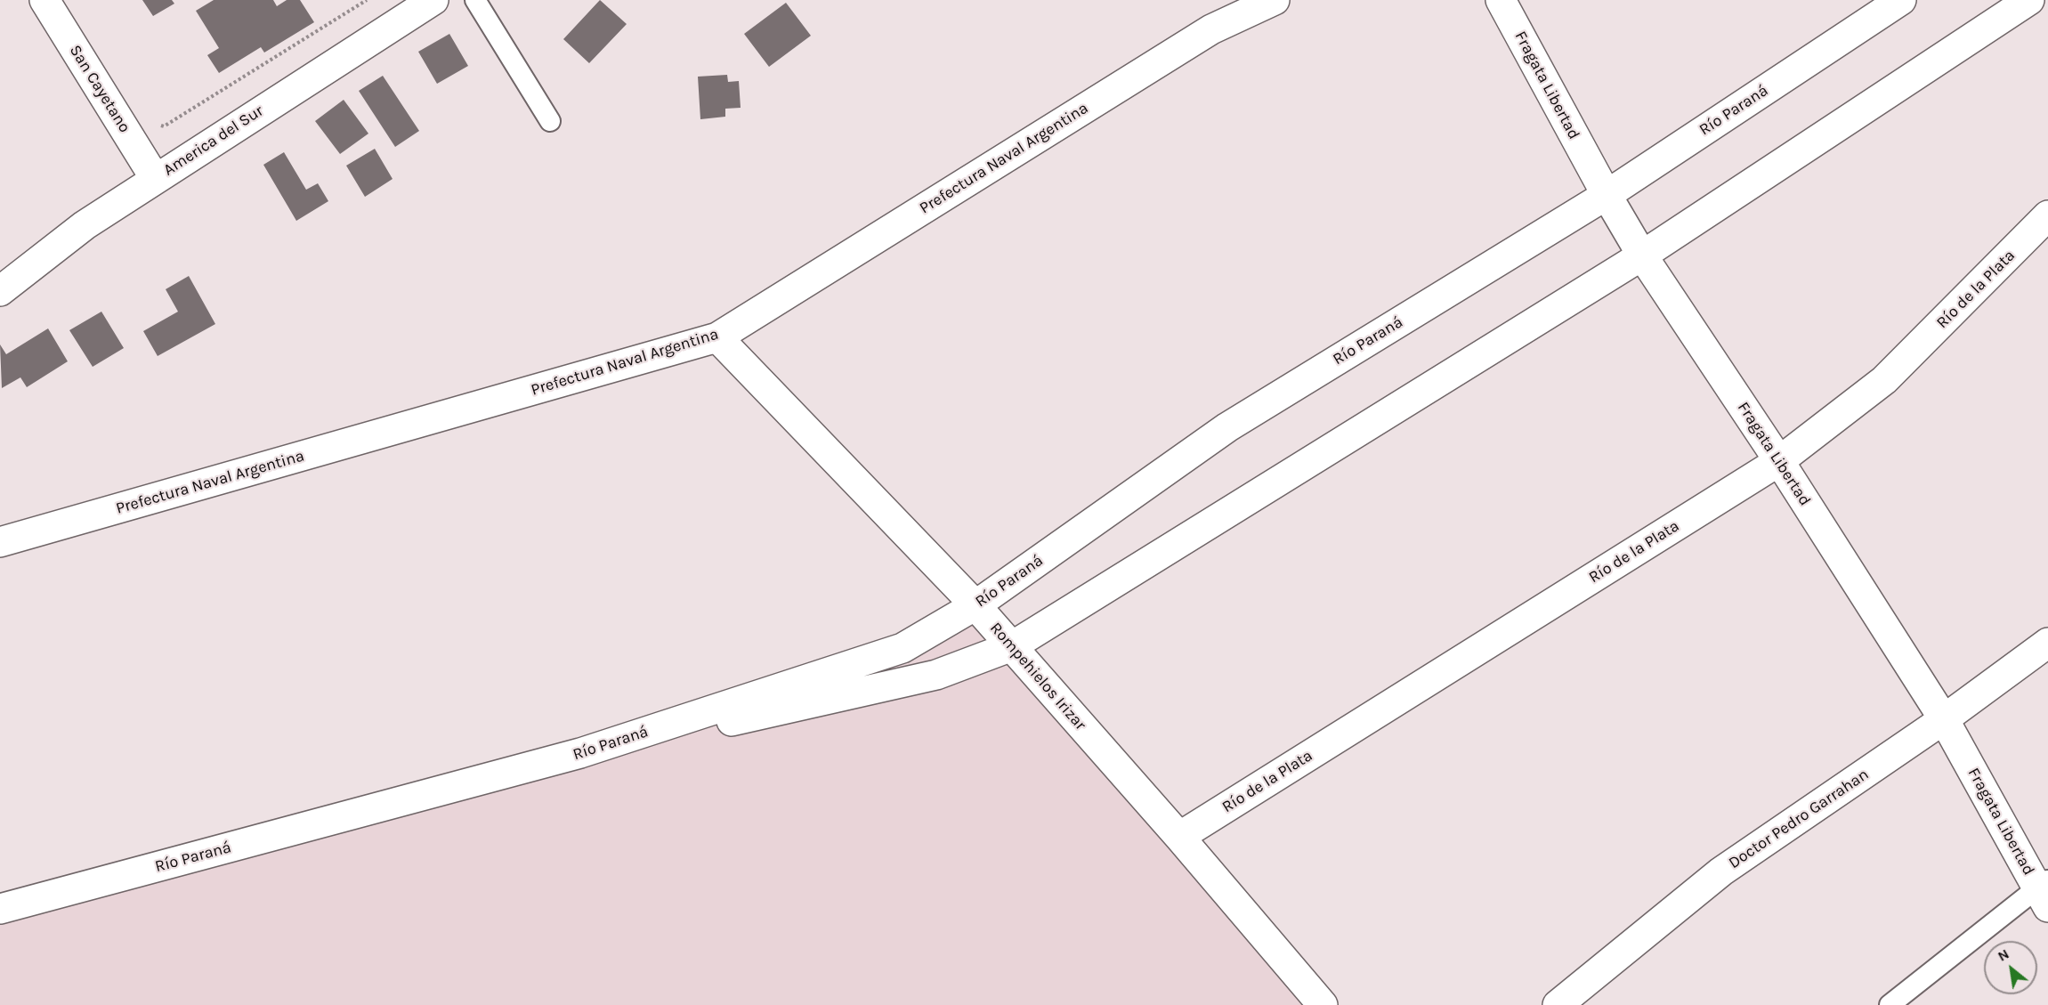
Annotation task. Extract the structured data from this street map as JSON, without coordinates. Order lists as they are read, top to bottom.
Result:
{
  "streets": {
    "street": [
      "Fragata Libertad",
      "San Cayetano",
      "Río Paraná",
      "America del Sur",
      "Prefectura Naval Argentina",
      "Río de la Plata",
      "Rompehielos Irizar",
      "Doctor Pedro Garrahan"
    ]
  },
  "crossings": [
    ["Fragata Libertad", "Río Paraná"],
    ["Fragata Libertad", "Río de la Plata"],
    ["Fragata Libertad", "Doctor Pedro Garrahan"],
    ["San Cayetano", "America del Sur"],
    ["Río Paraná", "Rompehielos Irizar"],
    ["Prefectura Naval Argentina", "Rompehielos Irizar"],
    ["Río de la Plata", "Rompehielos Irizar"]
  ],
  "north": "top left"
}
